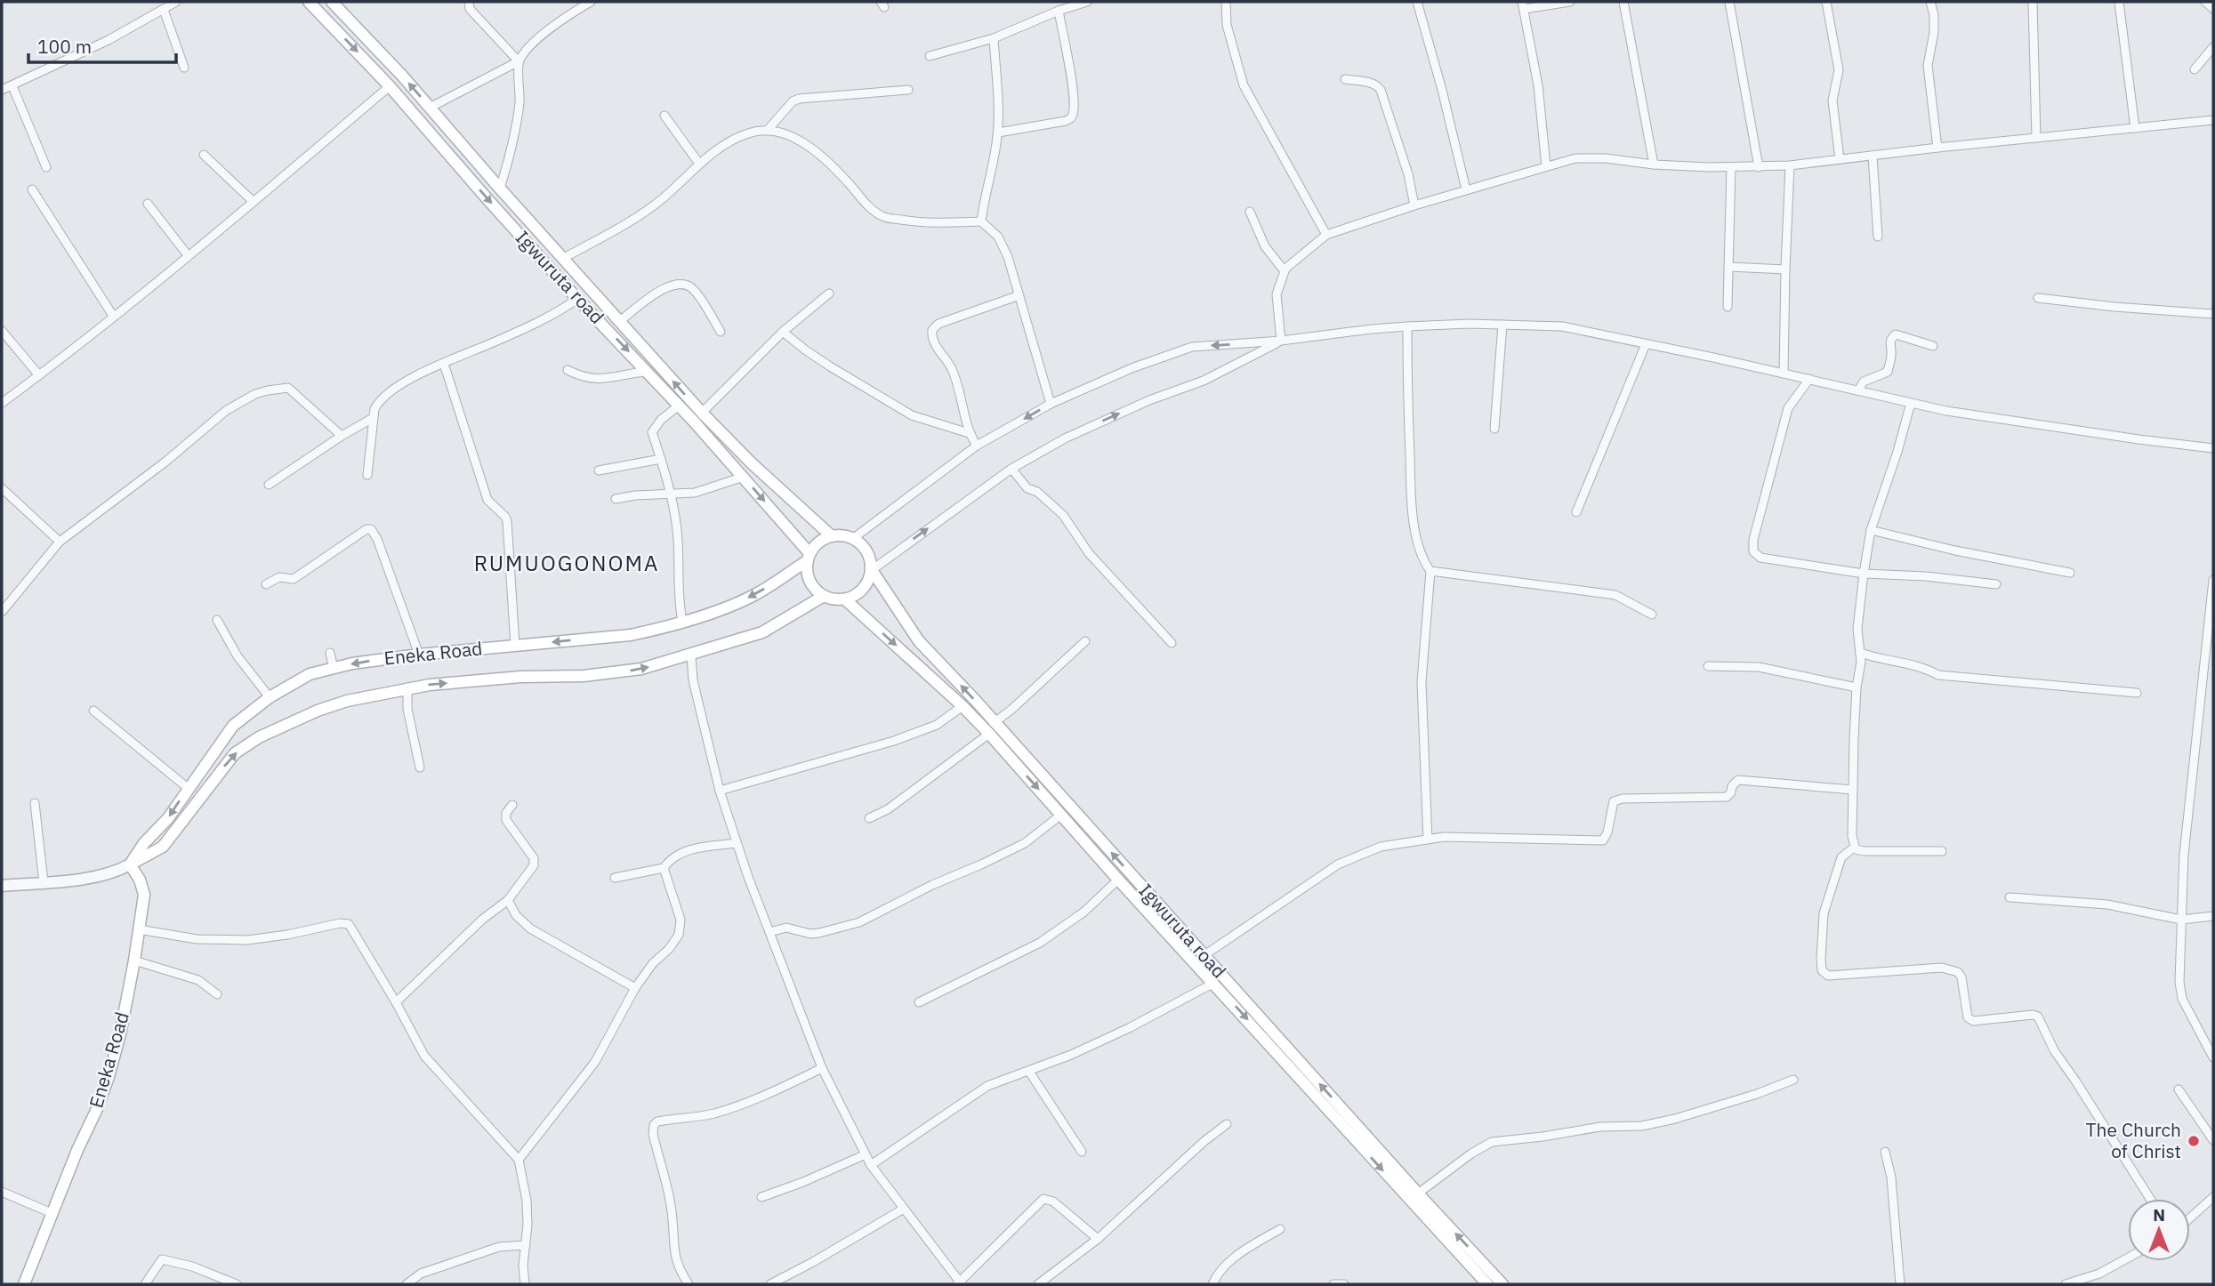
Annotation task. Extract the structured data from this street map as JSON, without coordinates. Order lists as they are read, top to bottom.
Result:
{
  "streets": {
    "main road": ["Igwuruta road", "Eneka Road"]
  },
  "crossings": [
    ["Igwuruta road", "Eneka Road"]
  ],
  "districts": ["RUMUOGONOMA"],
  "places": ["The Church of Christ"],
  "scale_bar": "100 m",
  "north": "top"
}
